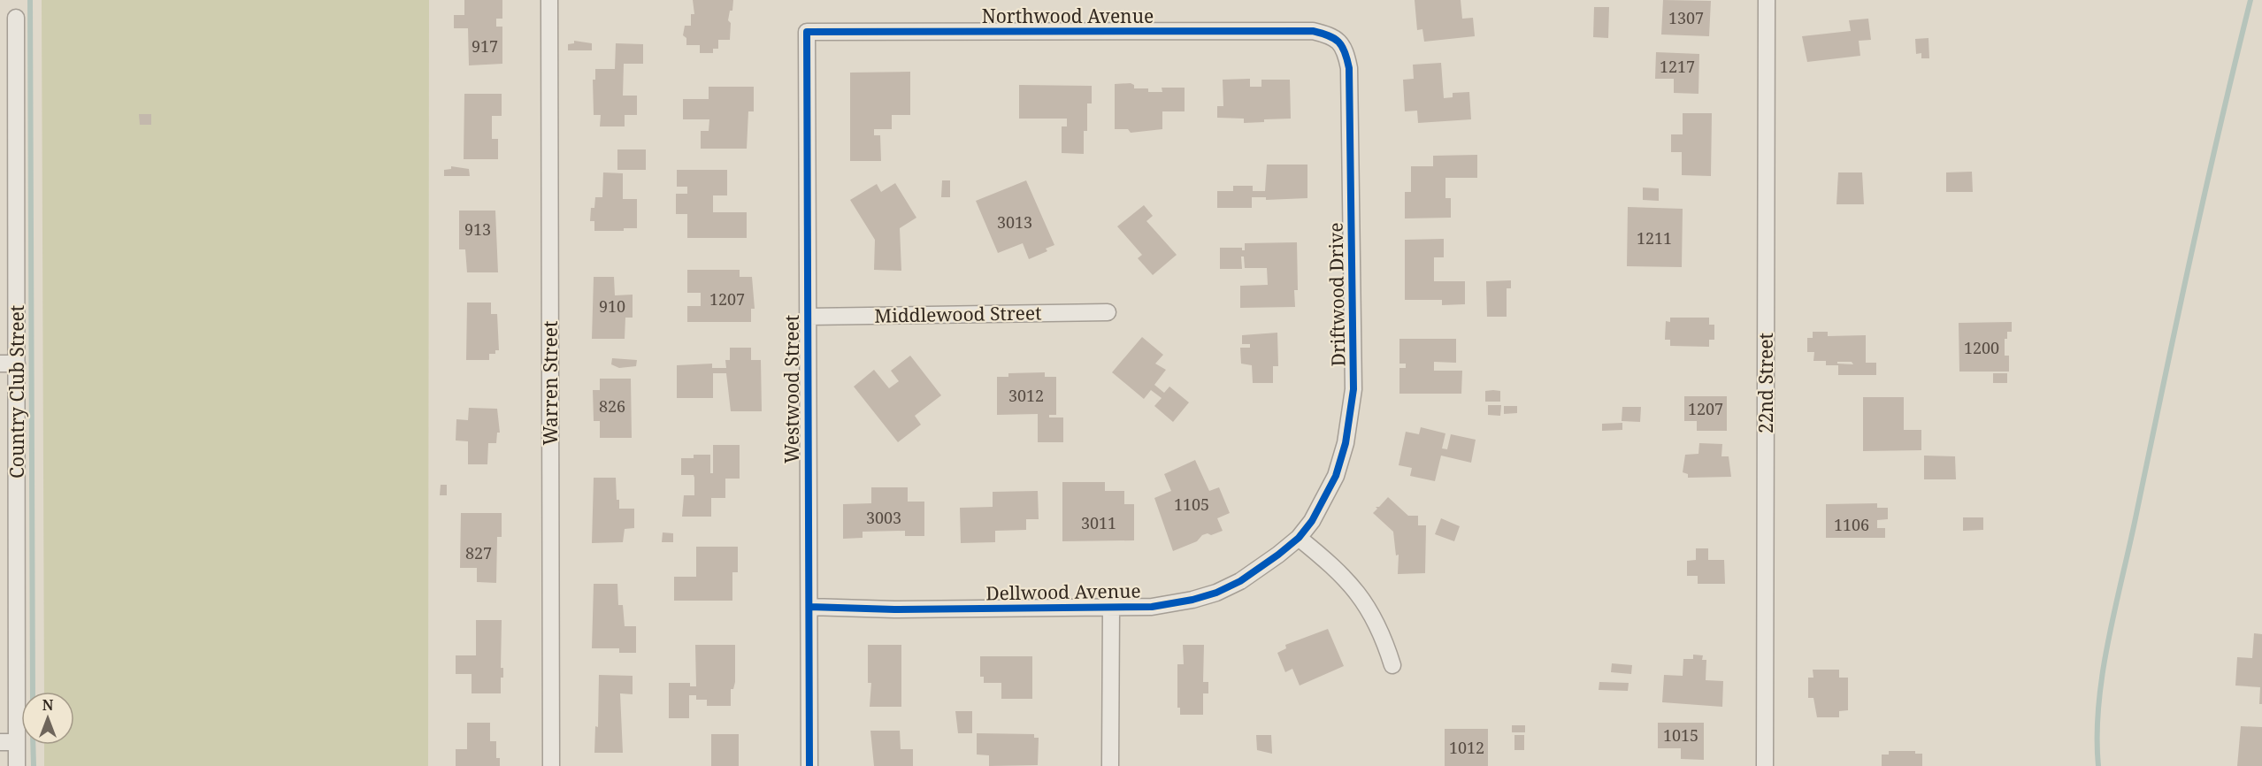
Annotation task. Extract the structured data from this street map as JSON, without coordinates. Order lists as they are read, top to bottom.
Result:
{
  "streets": {
    "street": [
      "Northwood Avenue",
      "Driftwood Drive",
      "Middlewood Street",
      "Warren Street",
      "22nd Street",
      "Westwood Street",
      "Country Club Street",
      "Dellwood Avenue"
    ]
  },
  "crossings": [
    ["Northwood Avenue", "Driftwood Drive"],
    ["Northwood Avenue", "Westwood Street"],
    ["Driftwood Drive", "Dellwood Avenue"],
    ["Middlewood Street", "Westwood Street"],
    ["Westwood Street", "Dellwood Avenue"]
  ],
  "house_numbers": [
    "1307",
    "917",
    "1217",
    "3013",
    "913",
    "1211",
    "1207",
    "910",
    "1200",
    "3012",
    "826",
    "1207",
    "1105",
    "3003",
    "3011",
    "1106",
    "827",
    "1015",
    "1012"
  ],
  "north": "top"
}
